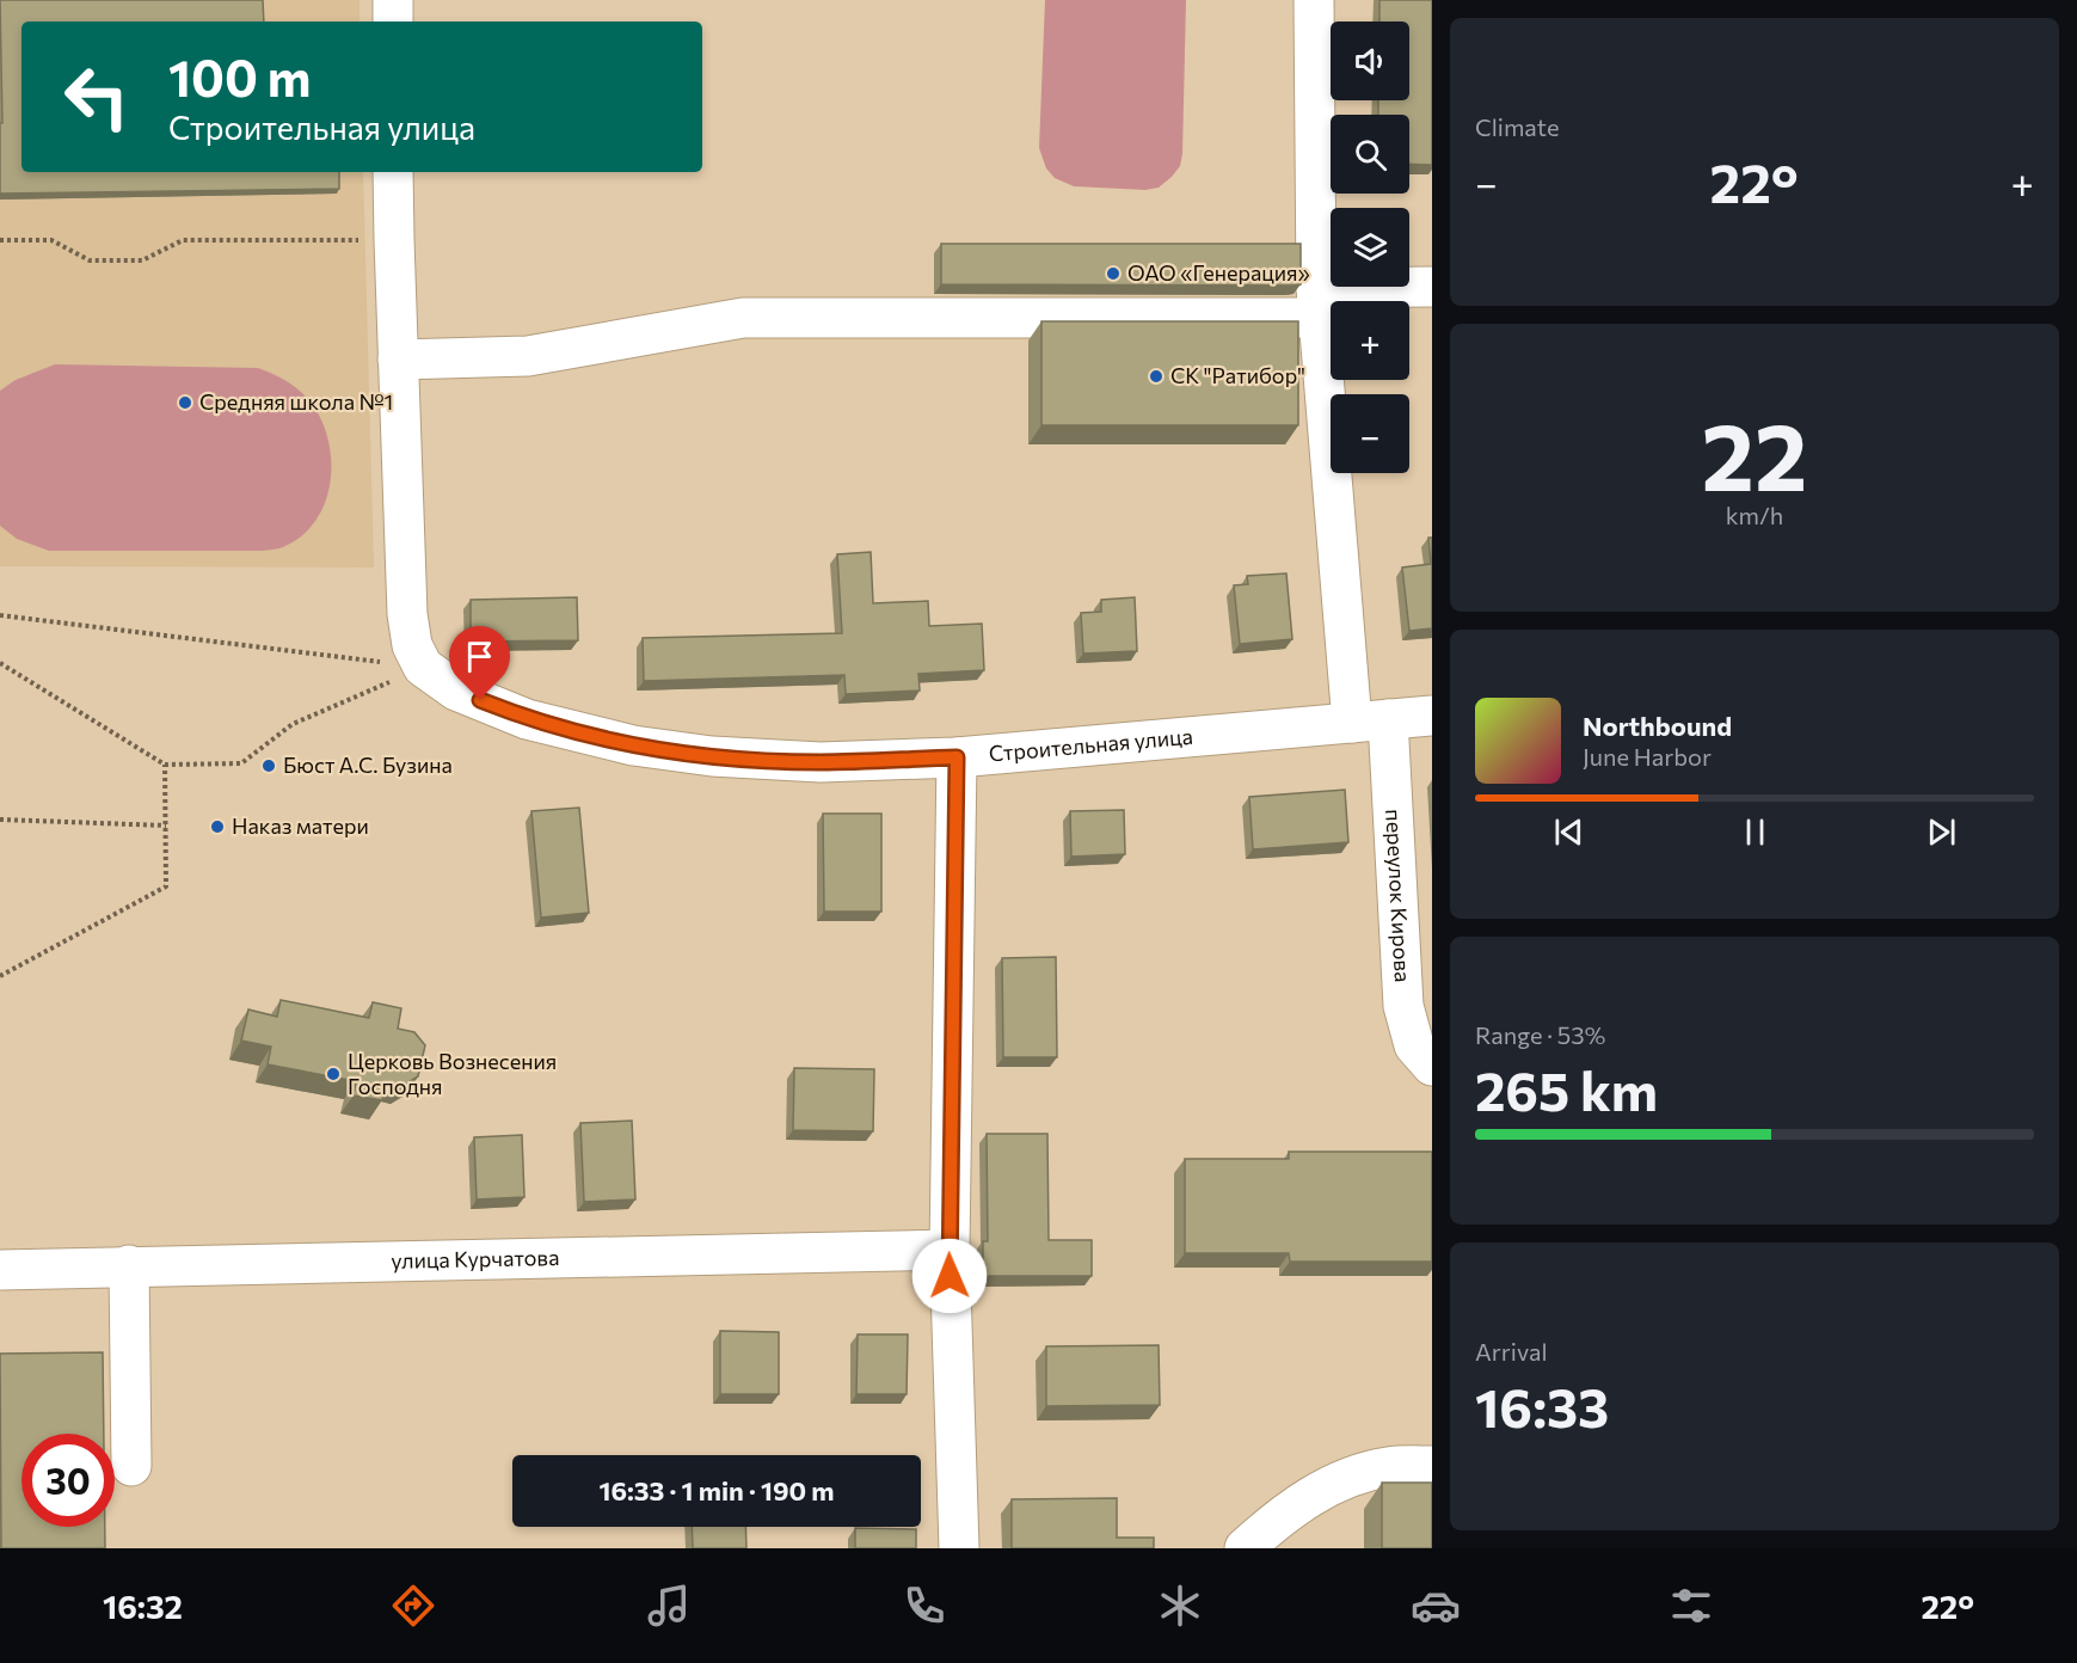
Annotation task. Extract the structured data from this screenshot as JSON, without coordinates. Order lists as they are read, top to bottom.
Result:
{
  "streets": {
    "street": ["Строительная улица", "переулок Кирова", "улица Курчатова"]
  },
  "crossings": [
    ["Строительная улица", "переулок Кирова"]
  ],
  "places": [
    "ОАО «Генерация»",
    "СК \"Ратибор\"",
    "Средняя школа №1",
    "Бюст А.С. Бузина",
    "Наказ матери",
    "Церковь Вознесения Господня"
  ],
  "page": {
    "tile": [
      "Climate",
      ["22", "km/h"],
      ["Range · 53%", "265 km"],
      ["Arrival", "16:33"]
    ],
    "map_buttons": ["+", "−"],
    "turn": ["100 m", "Строительная улица"],
    "heat": ["−", "22°", "+"],
    "song": ["Northbound", "June Harbor"],
    "limit": "30",
    "trip": "16:33 · 1 min · 190 m",
    "tabs": ["16:32", "22°"]
  }
}
